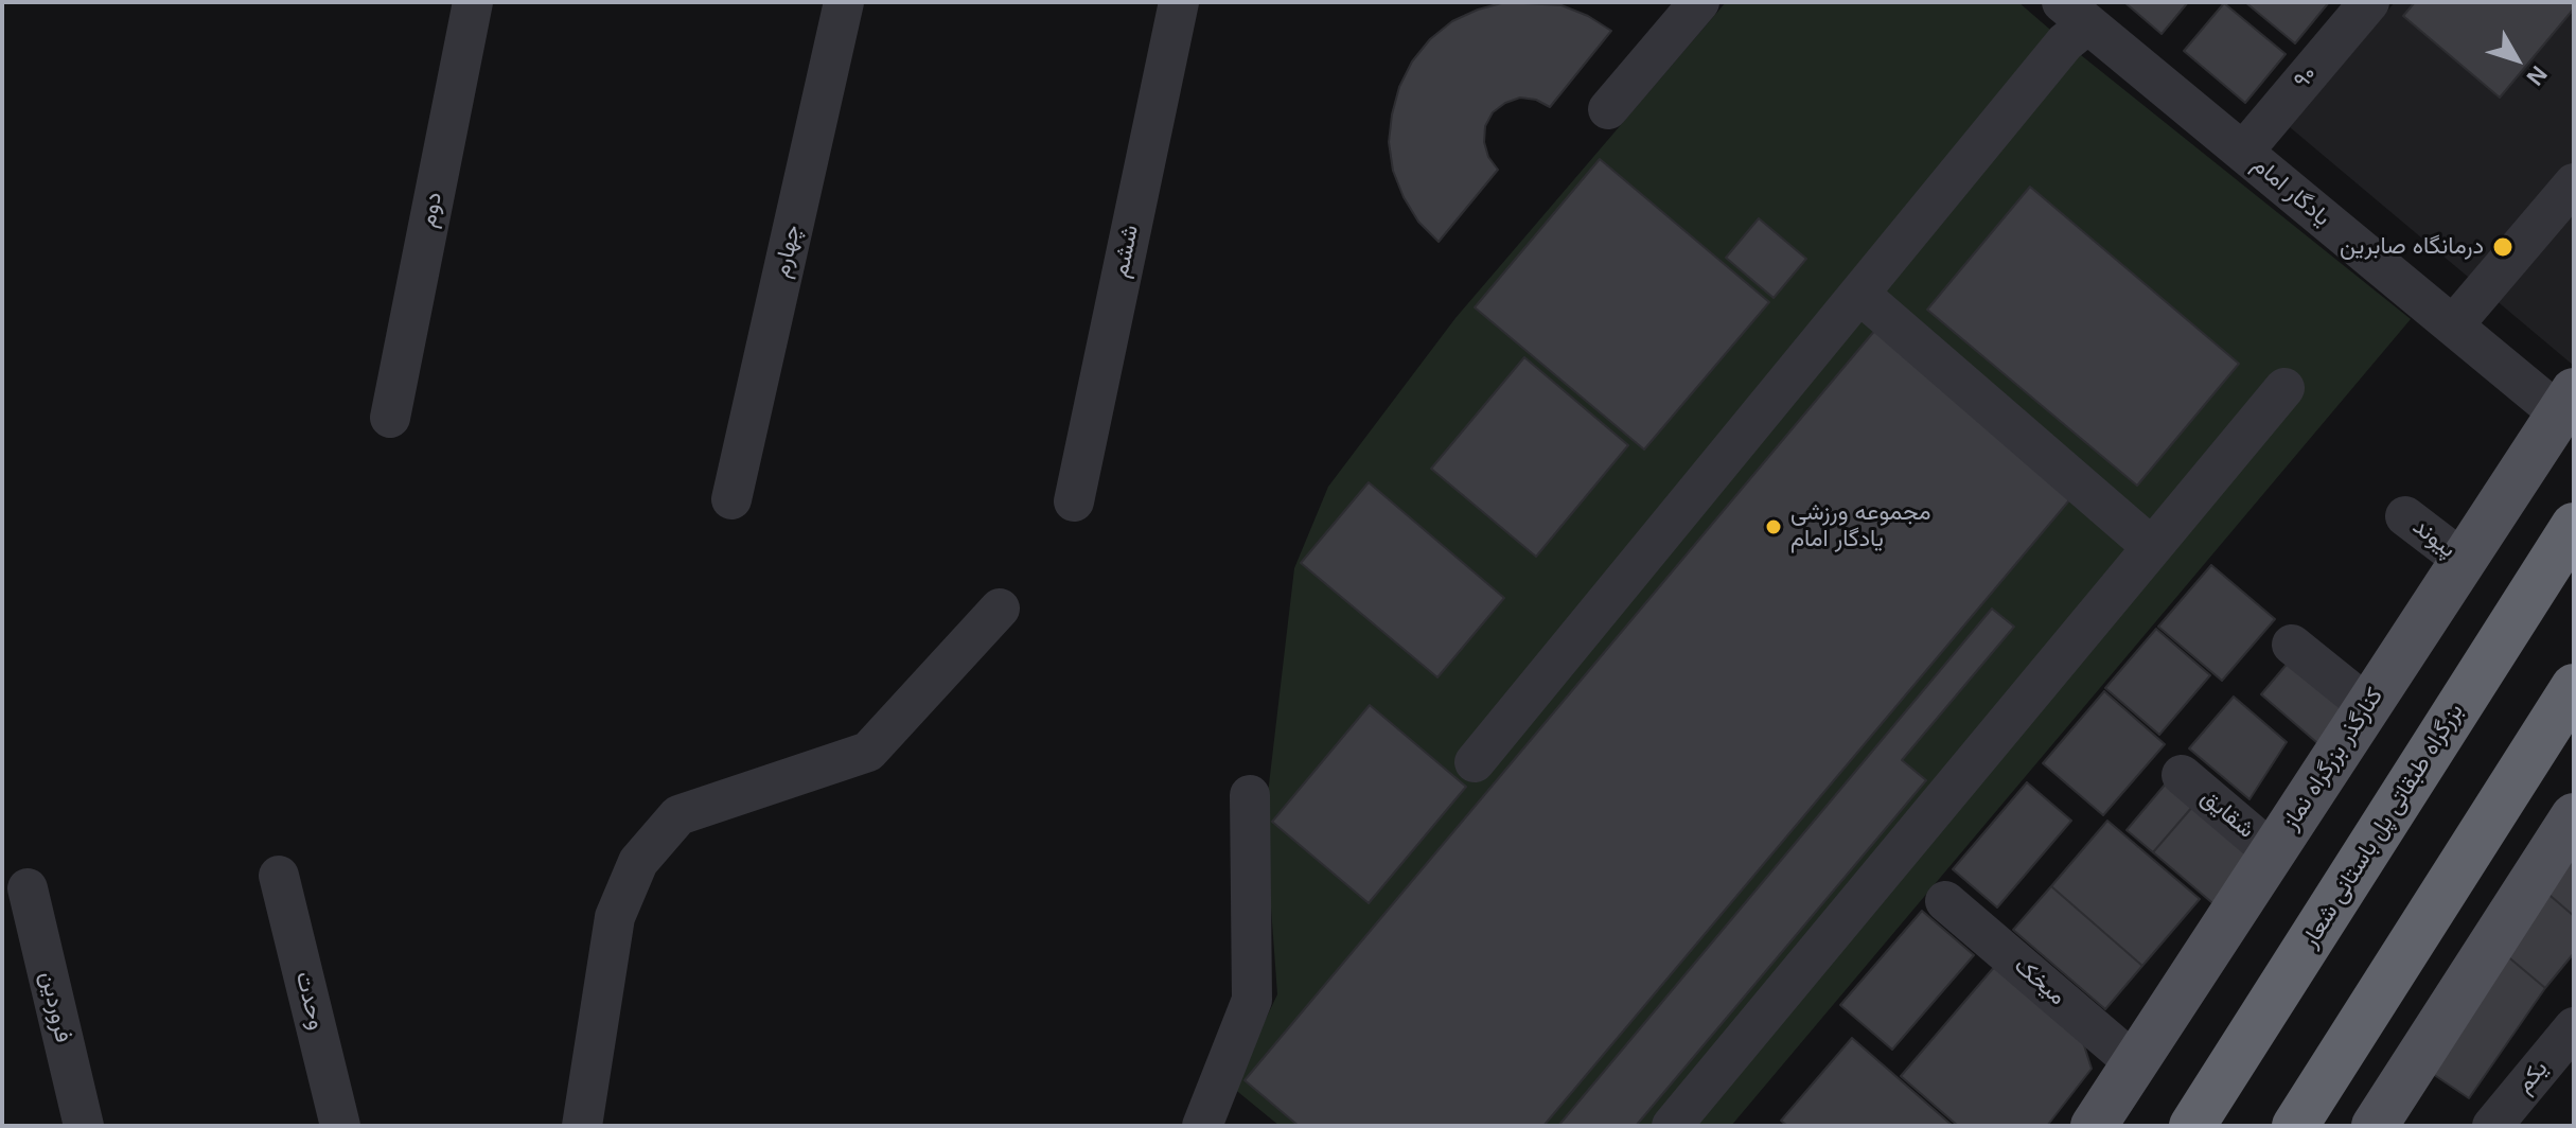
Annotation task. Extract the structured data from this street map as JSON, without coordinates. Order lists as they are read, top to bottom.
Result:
{
  "streets": {
    "highway": ["بزرگراه طبقاتی پل باستانی شعار"],
    "main road": ["کنارگذر بزرگراه نماز"],
    "street": [
      "۹۰",
      "یادگار امام",
      "دوم",
      "چهارم",
      "ششم",
      "پیوند",
      "شقایق",
      "میخک",
      "وحدت",
      "فروردین",
      "یکم"
    ]
  },
  "crossings": [
    ["۹۰", "یادگار امام"],
    ["یادگار امام", "کنارگذر بزرگراه نماز"],
    ["پیوند", "کنارگذر بزرگراه نماز"],
    ["کنارگذر بزرگراه نماز", "شقایق"],
    ["کنارگذر بزرگراه نماز", "میخک"]
  ],
  "places": ["درمانگاه صابرین", "مجموعه ورزشی یادگار امام"],
  "north": "bottom right"
}
